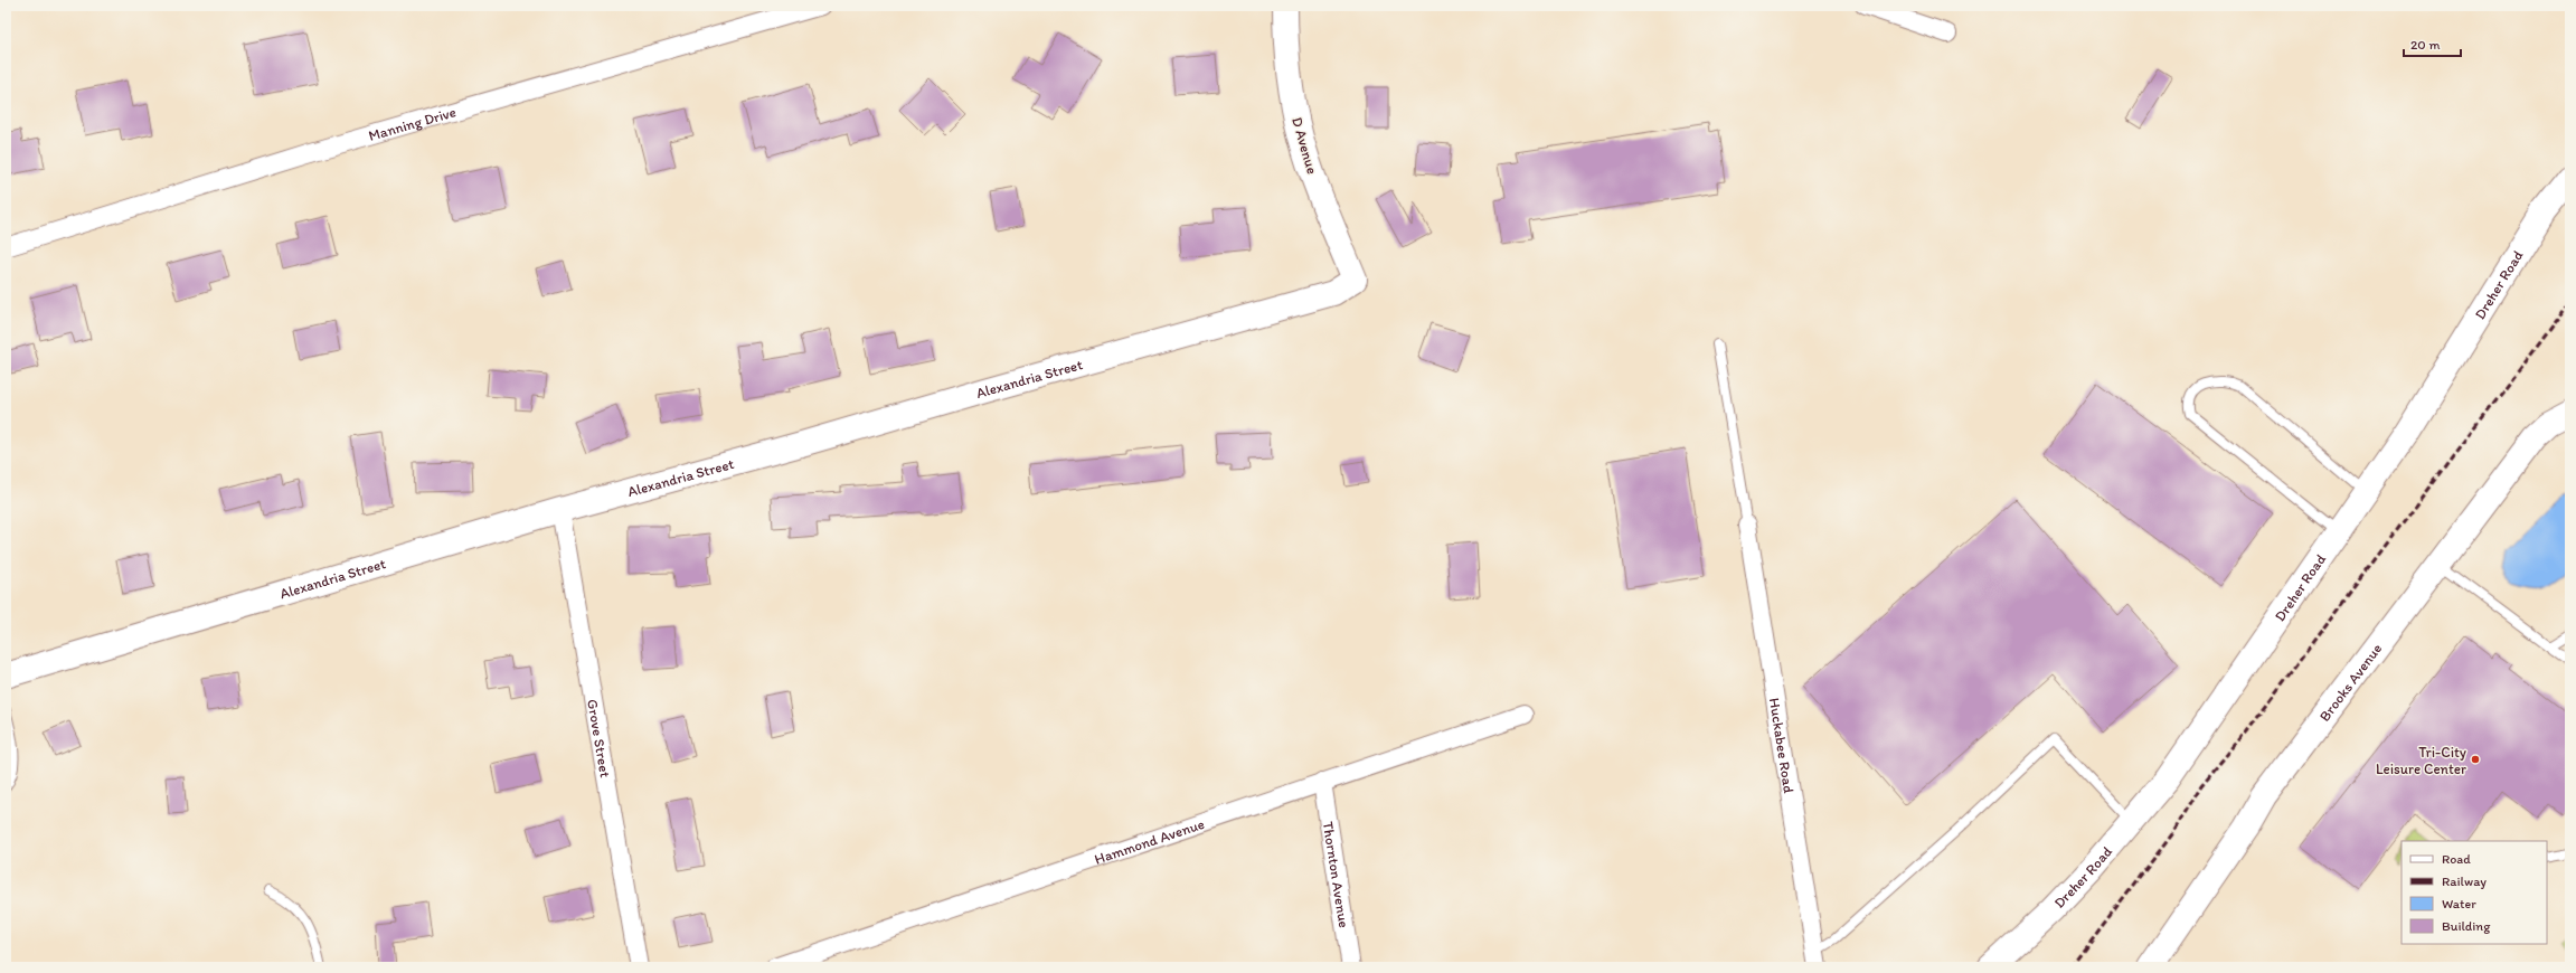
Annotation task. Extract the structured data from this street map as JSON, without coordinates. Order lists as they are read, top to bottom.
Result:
{
  "streets": {
    "street": [
      "Manning Drive",
      "D Avenue",
      "Dreher Road",
      "Alexandria Street",
      "Brooks Avenue",
      "Grove Street",
      "Huckabee Road",
      "Hammond Avenue",
      "Thornton Avenue"
    ]
  },
  "crossings": [
    ["D Avenue", "Alexandria Street"],
    ["Alexandria Street", "Grove Street"],
    ["Hammond Avenue", "Thornton Avenue"]
  ],
  "places": ["Tri-City Leisure Center"],
  "legend": [
    "Road",
    "Railway",
    "Water",
    "Building"
  ],
  "scale_bar": "20 m"
}
